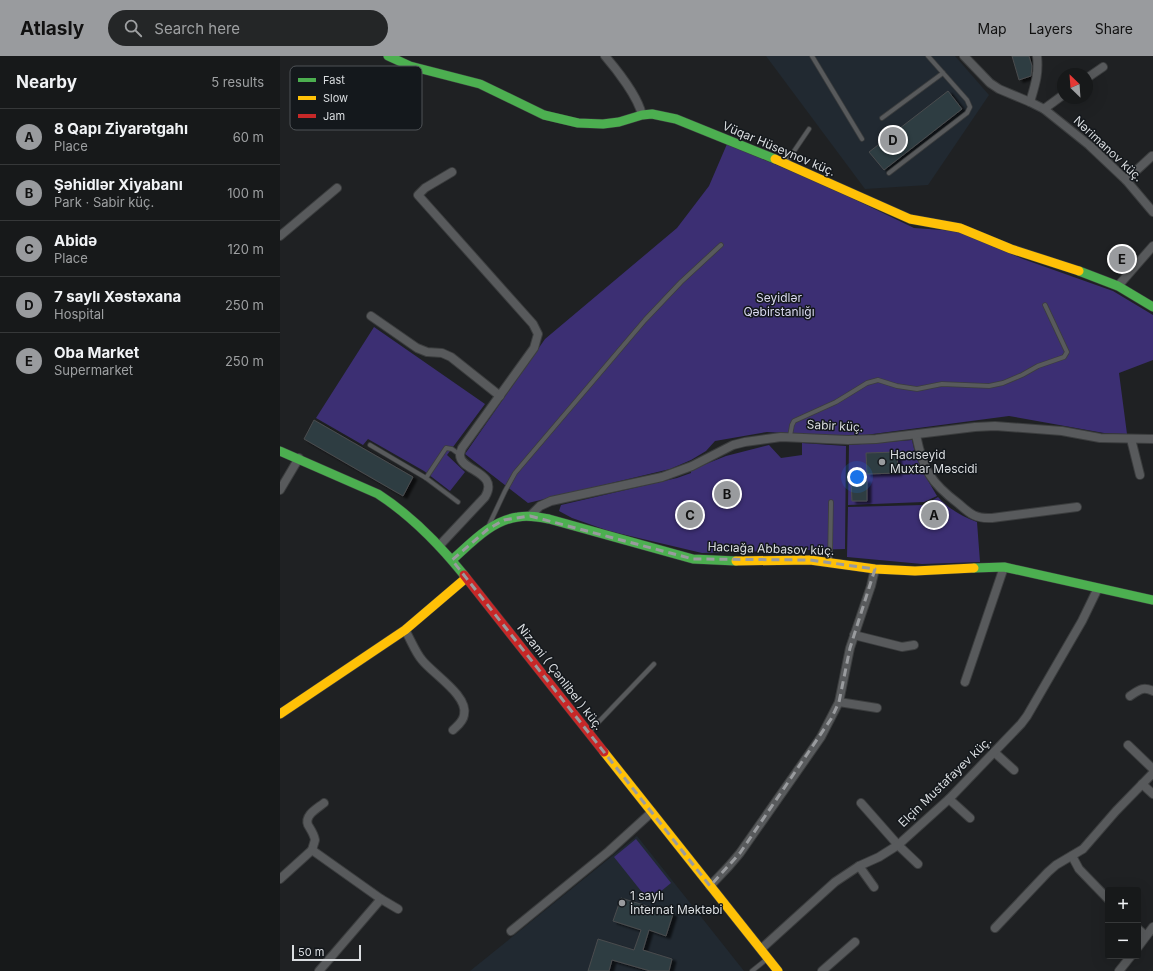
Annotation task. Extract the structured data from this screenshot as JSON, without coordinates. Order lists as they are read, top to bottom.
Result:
{
  "streets": {
    "street": [
      "Vüqar Hüseynov küç.",
      "Nərimanov küç.",
      "Sabir küç.",
      "Hacıağa Abbasov küç.",
      "Nizami ( Çənlibel ) küç.",
      "Elçin Mustafayev küç."
    ]
  },
  "crossings": [
    ["Sabir küç.", "Hacıağa Abbasov küç."],
    ["Hacıağa Abbasov küç.", "Nizami ( Çənlibel ) küç."],
    ["Hacıağa Abbasov küç.", "Elçin Mustafayev küç."],
    ["Nizami ( Çənlibel ) küç.", "Elçin Mustafayev küç."]
  ],
  "parks": ["Seyidlər Qəbirstanlığı"],
  "places": ["Hacıseyid Muxtar Məscidi", "1 saylı İnternat Məktəbi"],
  "legend": ["Fast", "Slow", "Jam"],
  "scale_bar": "50 m",
  "north": "top left",
  "page": {
    "header": "Atlasly",
    "search": "Search here",
    "nav": ["Map", "Layers", "Share"],
    "heading": ["Nearby", "5 results"],
    "list": [
      {
        "mark": "A",
        "name": "8 Qapı Ziyarətgahı",
        "note": "Place",
        "value": "60 m"
      },
      {
        "mark": "B",
        "name": "Şəhidlər Xiyabanı",
        "note": "Park · Sabir küç.",
        "value": "100 m"
      },
      {
        "mark": "C",
        "name": "Abidə",
        "note": "Place",
        "value": "120 m"
      },
      {
        "mark": "D",
        "name": "7 saylı Xəstəxana",
        "note": "Hospital",
        "value": "250 m"
      },
      {
        "mark": "E",
        "name": "Oba Market",
        "note": "Supermarket",
        "value": "250 m"
      }
    ],
    "pins": [
      "D",
      "E",
      "B",
      "A",
      "C"
    ],
    "map_buttons": ["+", "−"],
    "scale": "50 m"
  }
}
